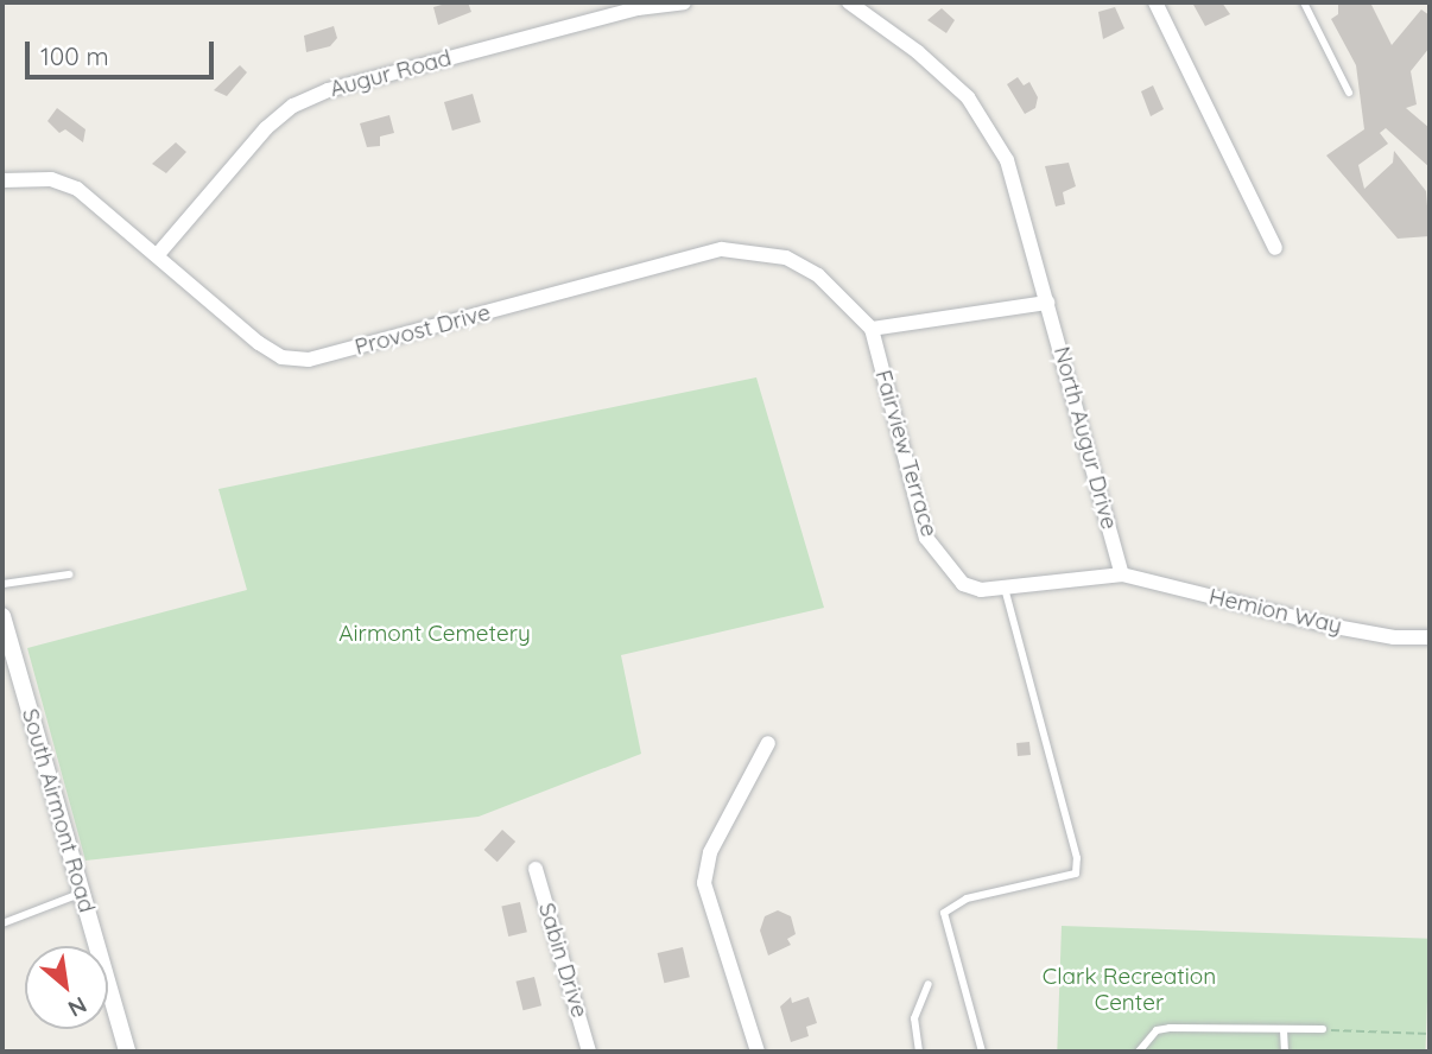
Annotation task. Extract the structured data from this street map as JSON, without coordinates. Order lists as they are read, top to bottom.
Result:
{
  "streets": {
    "street": [
      "Augur Road",
      "Provost Drive",
      "North Augur Drive",
      "Fairview Terrace",
      "Hemion Way",
      "South Airmont Road",
      "Sabin Drive"
    ]
  },
  "crossings": [
    ["Augur Road", "Provost Drive"],
    ["Provost Drive", "Fairview Terrace"],
    ["North Augur Drive", "Fairview Terrace"],
    ["North Augur Drive", "Hemion Way"],
    ["Fairview Terrace", "Hemion Way"]
  ],
  "parks": ["Airmont Cemetery", "Clark Recreation Center"],
  "scale_bar": "100 m",
  "north": "bottom right"
}
